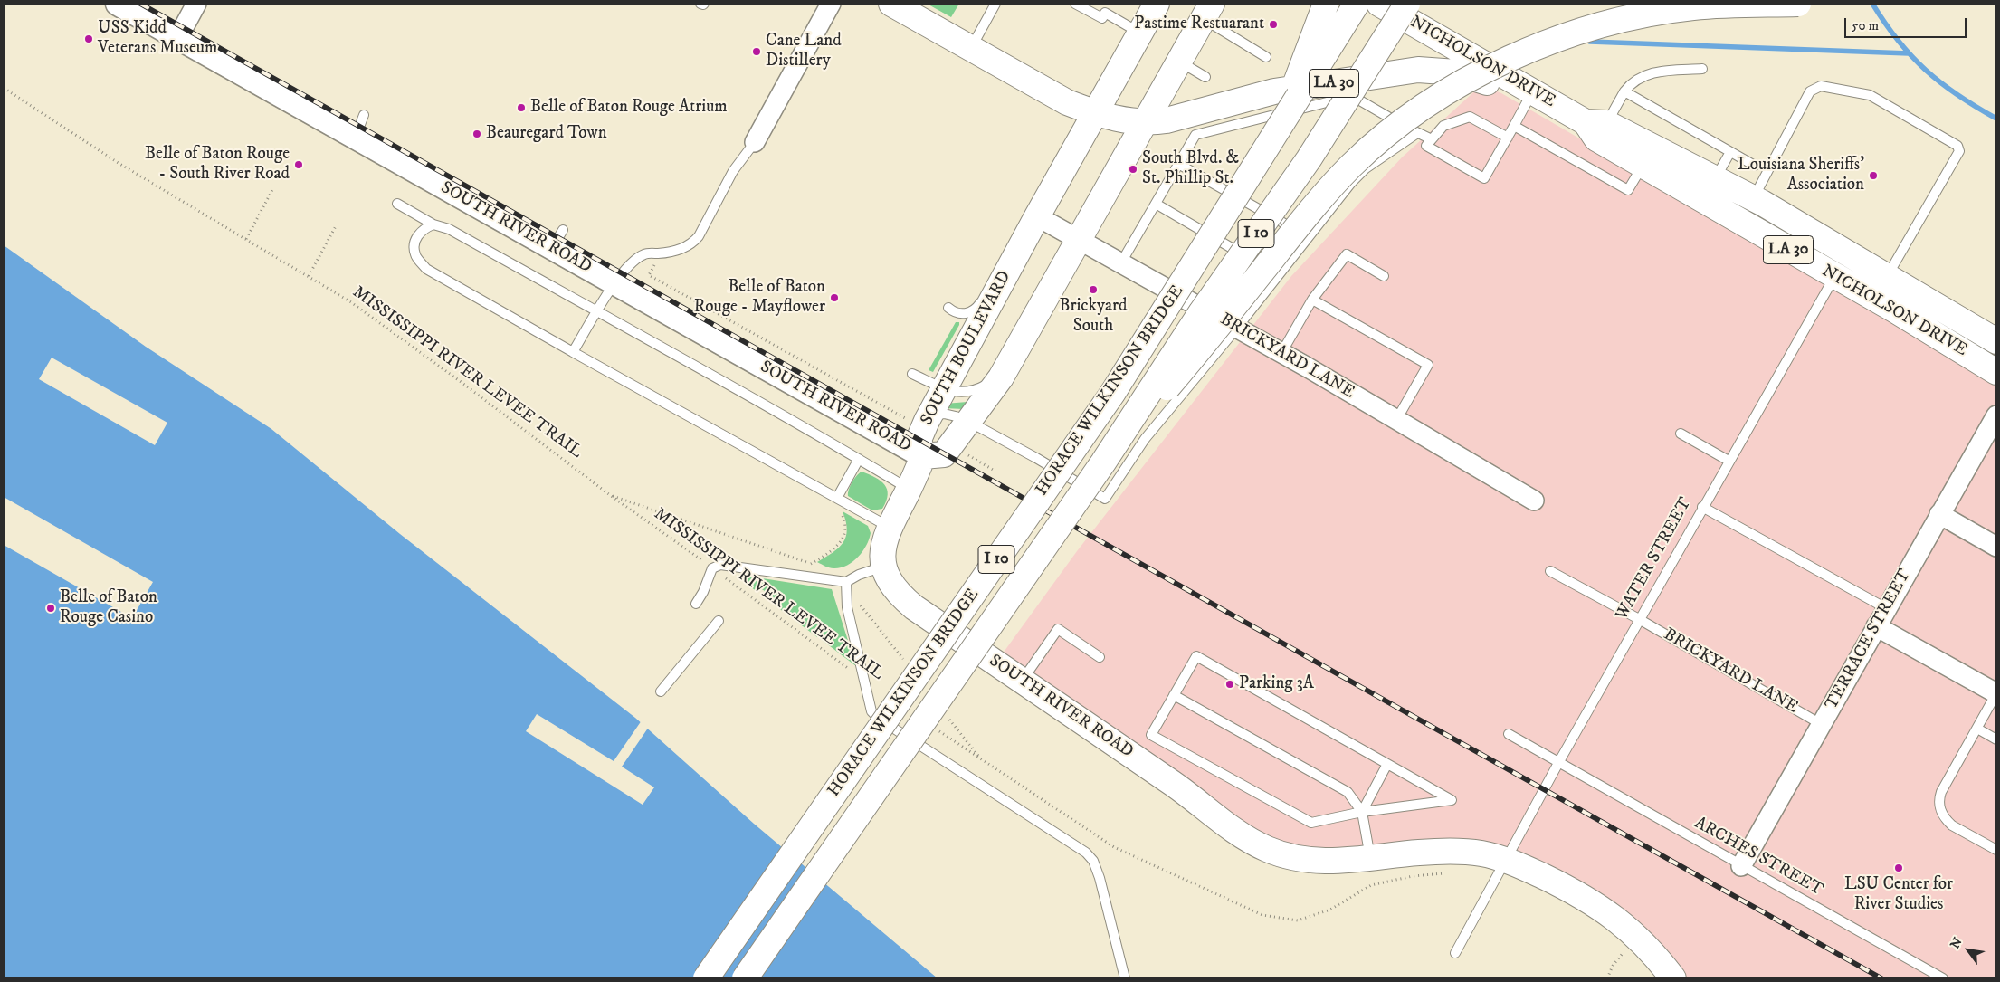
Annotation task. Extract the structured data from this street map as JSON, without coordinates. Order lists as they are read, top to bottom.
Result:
{
  "streets": {
    "main road": [
      "NICHOLSON DRIVE",
      "LA 30",
      "SOUTH RIVER ROAD",
      "I 10",
      "SOUTH BOULEVARD",
      "HORACE WILKINSON BRIDGE"
    ],
    "street": ["BRICKYARD LANE", "TERRACE STREET"],
    "lane": ["WATER STREET", "ARCHES STREET"],
    "path": ["MISSISSIPPI RIVER LEVEE TRAIL"]
  },
  "crossings": [
    ["NICHOLSON DRIVE", "LA 30"],
    ["NICHOLSON DRIVE", "WATER STREET"],
    ["LA 30", "SOUTH BOULEVARD"],
    ["SOUTH RIVER ROAD", "SOUTH BOULEVARD"],
    ["SOUTH RIVER ROAD", "WATER STREET"],
    ["I 10", "HORACE WILKINSON BRIDGE"],
    ["SOUTH BOULEVARD", "BRICKYARD LANE"],
    ["BRICKYARD LANE", "WATER STREET"],
    ["BRICKYARD LANE", "TERRACE STREET"],
    ["WATER STREET", "ARCHES STREET"],
    ["TERRACE STREET", "ARCHES STREET"]
  ],
  "places": [
    "Pastime Restuarant",
    "USS Kidd Veterans Museum",
    "Cane Land Distillery",
    "Belle of Baton Rouge Atrium",
    "Beauregard Town",
    "Belle of Baton Rouge - South River Road",
    "South Blvd. & St. Phillip St.",
    "Louisiana Sheriffs' Association",
    "Brickyard South",
    "Belle of Baton Rouge - Mayflower",
    "Belle of Baton Rouge Casino",
    "Parking 3A",
    "LSU Center for River Studies"
  ],
  "scale_bar": "50 m",
  "north": "top left"
}
